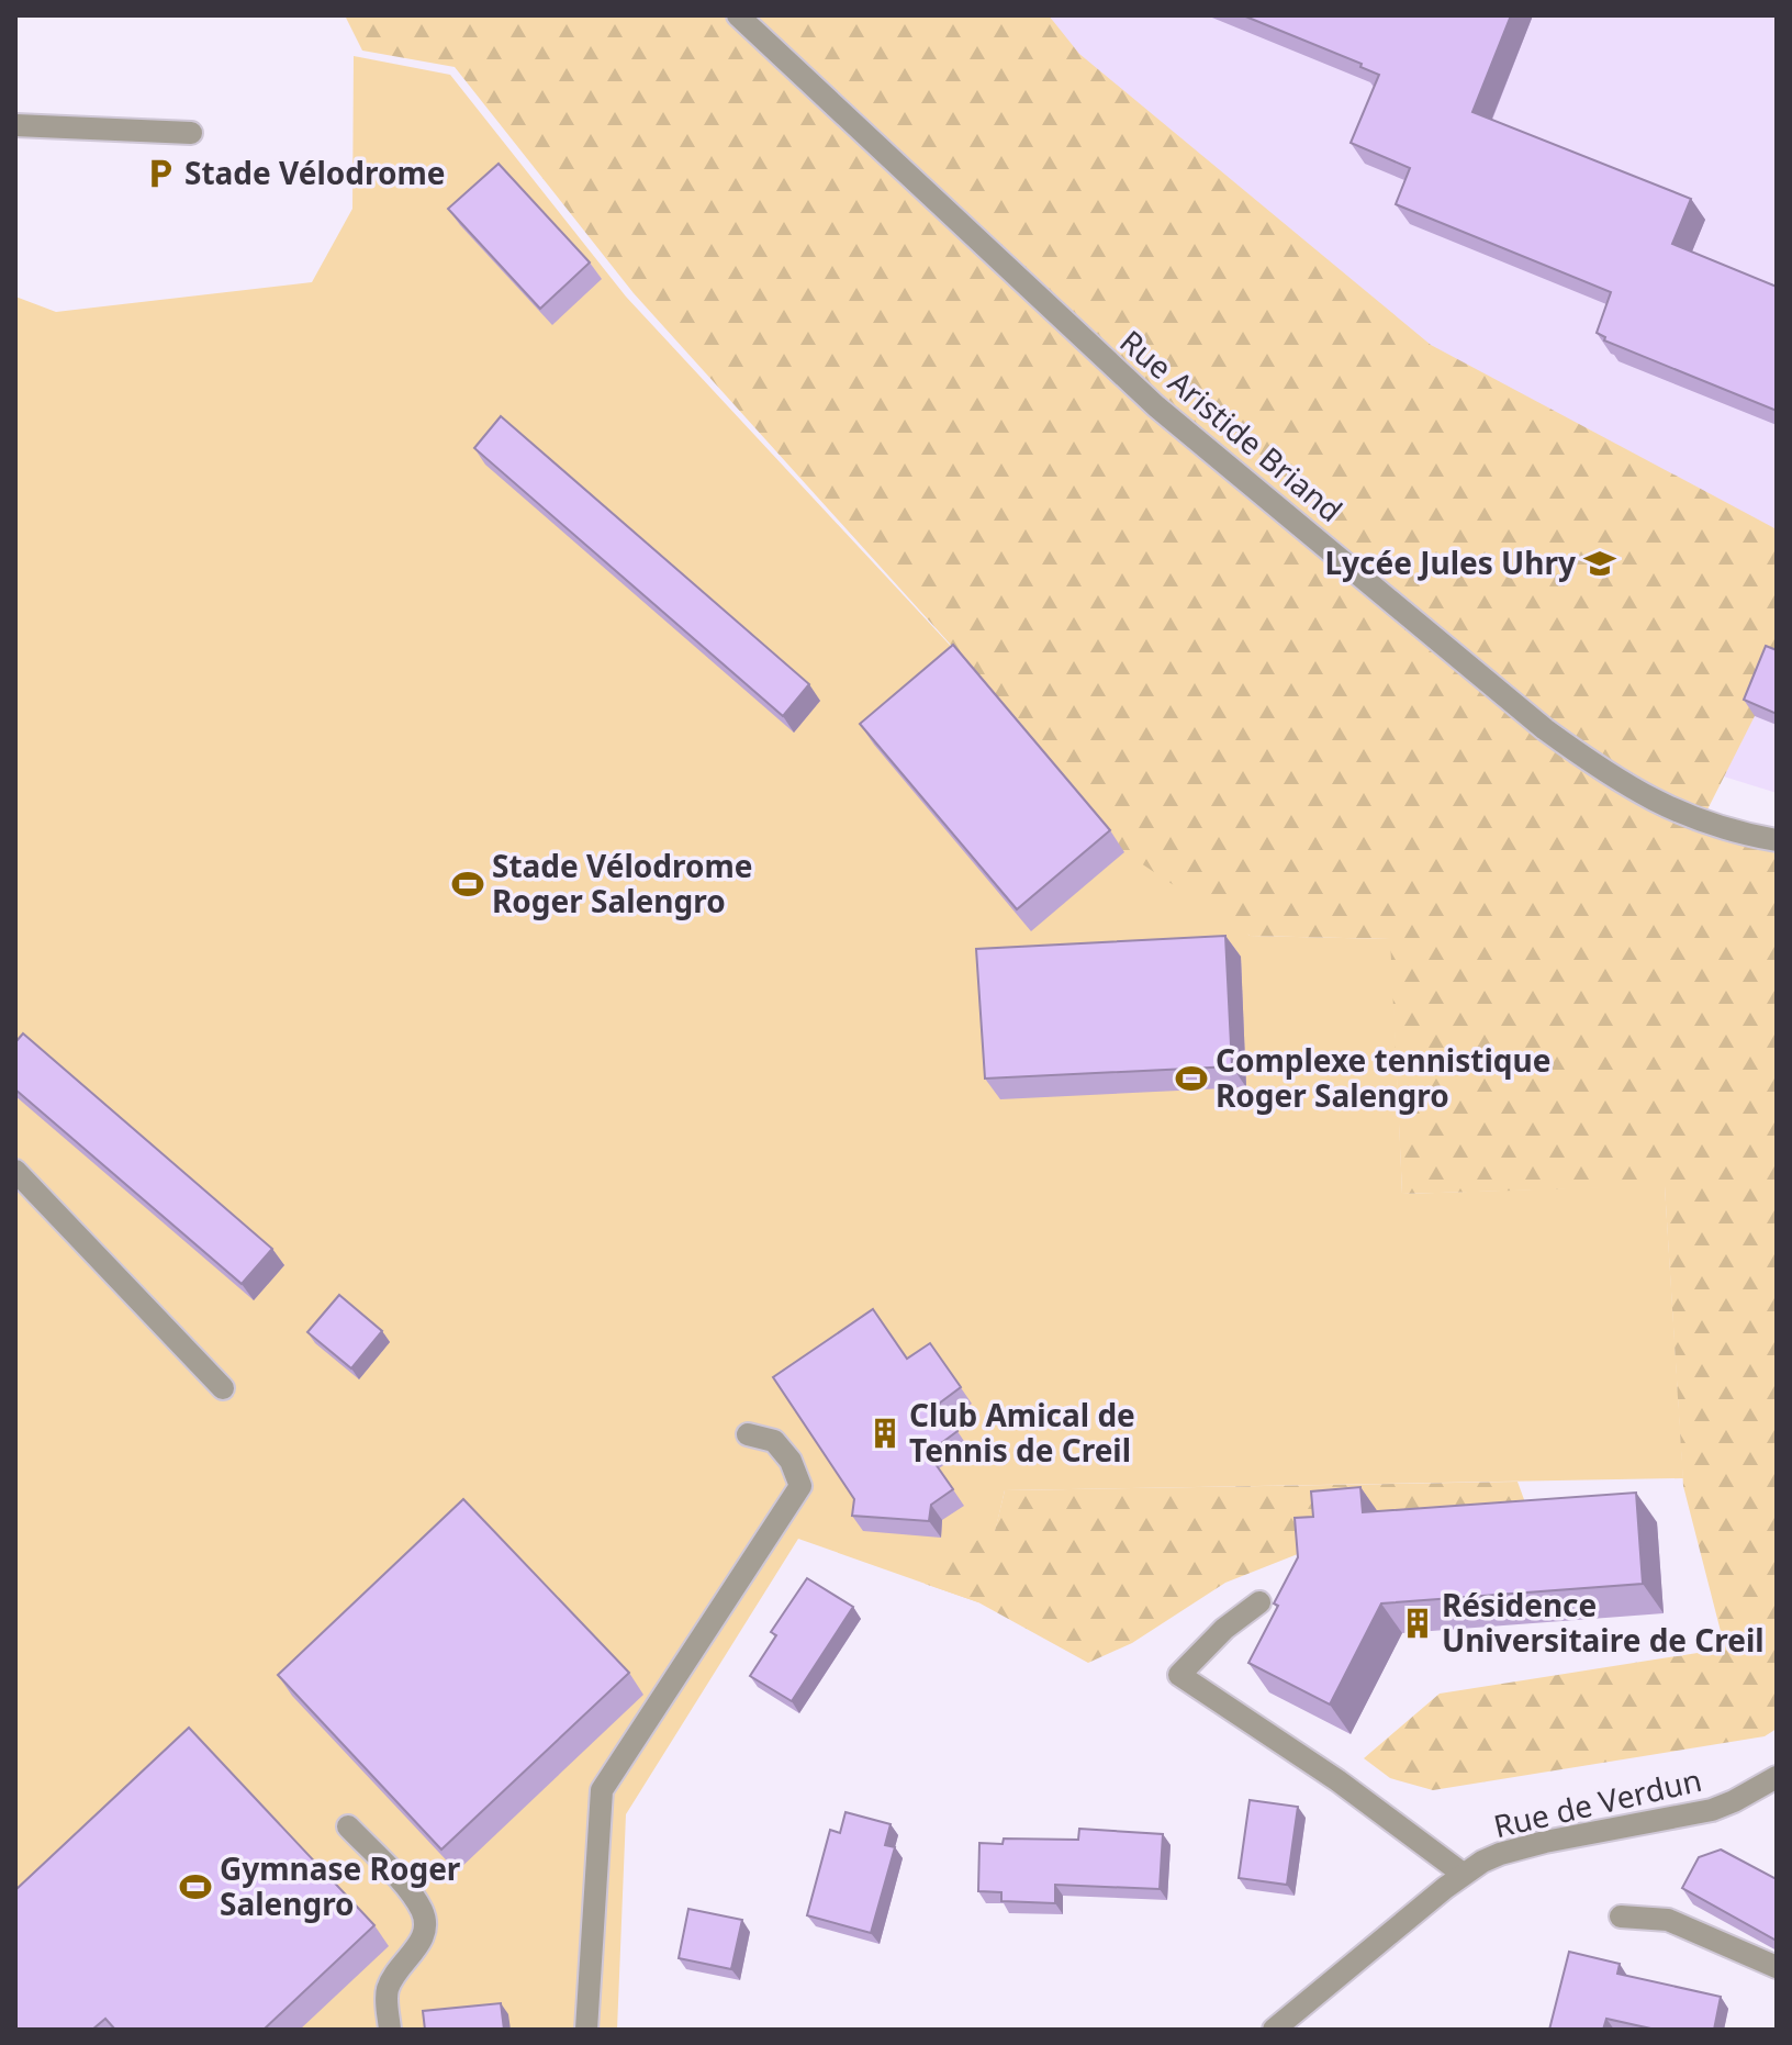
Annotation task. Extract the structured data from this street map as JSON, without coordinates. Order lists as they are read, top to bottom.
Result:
{
  "streets": {
    "street": ["Rue Aristide Briand", "Rue de Verdun"]
  },
  "places": {
    "parking": ["Stade Vélodrome"],
    "school or university": ["Lycée Jules Uhry"],
    "sports": ["Stade Vélodrome Roger Salengro", "Complexe tennistique Roger Salengro", "Gymnase Roger Salengro"],
    "building": ["Club Amical de Tennis de Creil", "Résidence Universitaire de Creil"]
  }
}
